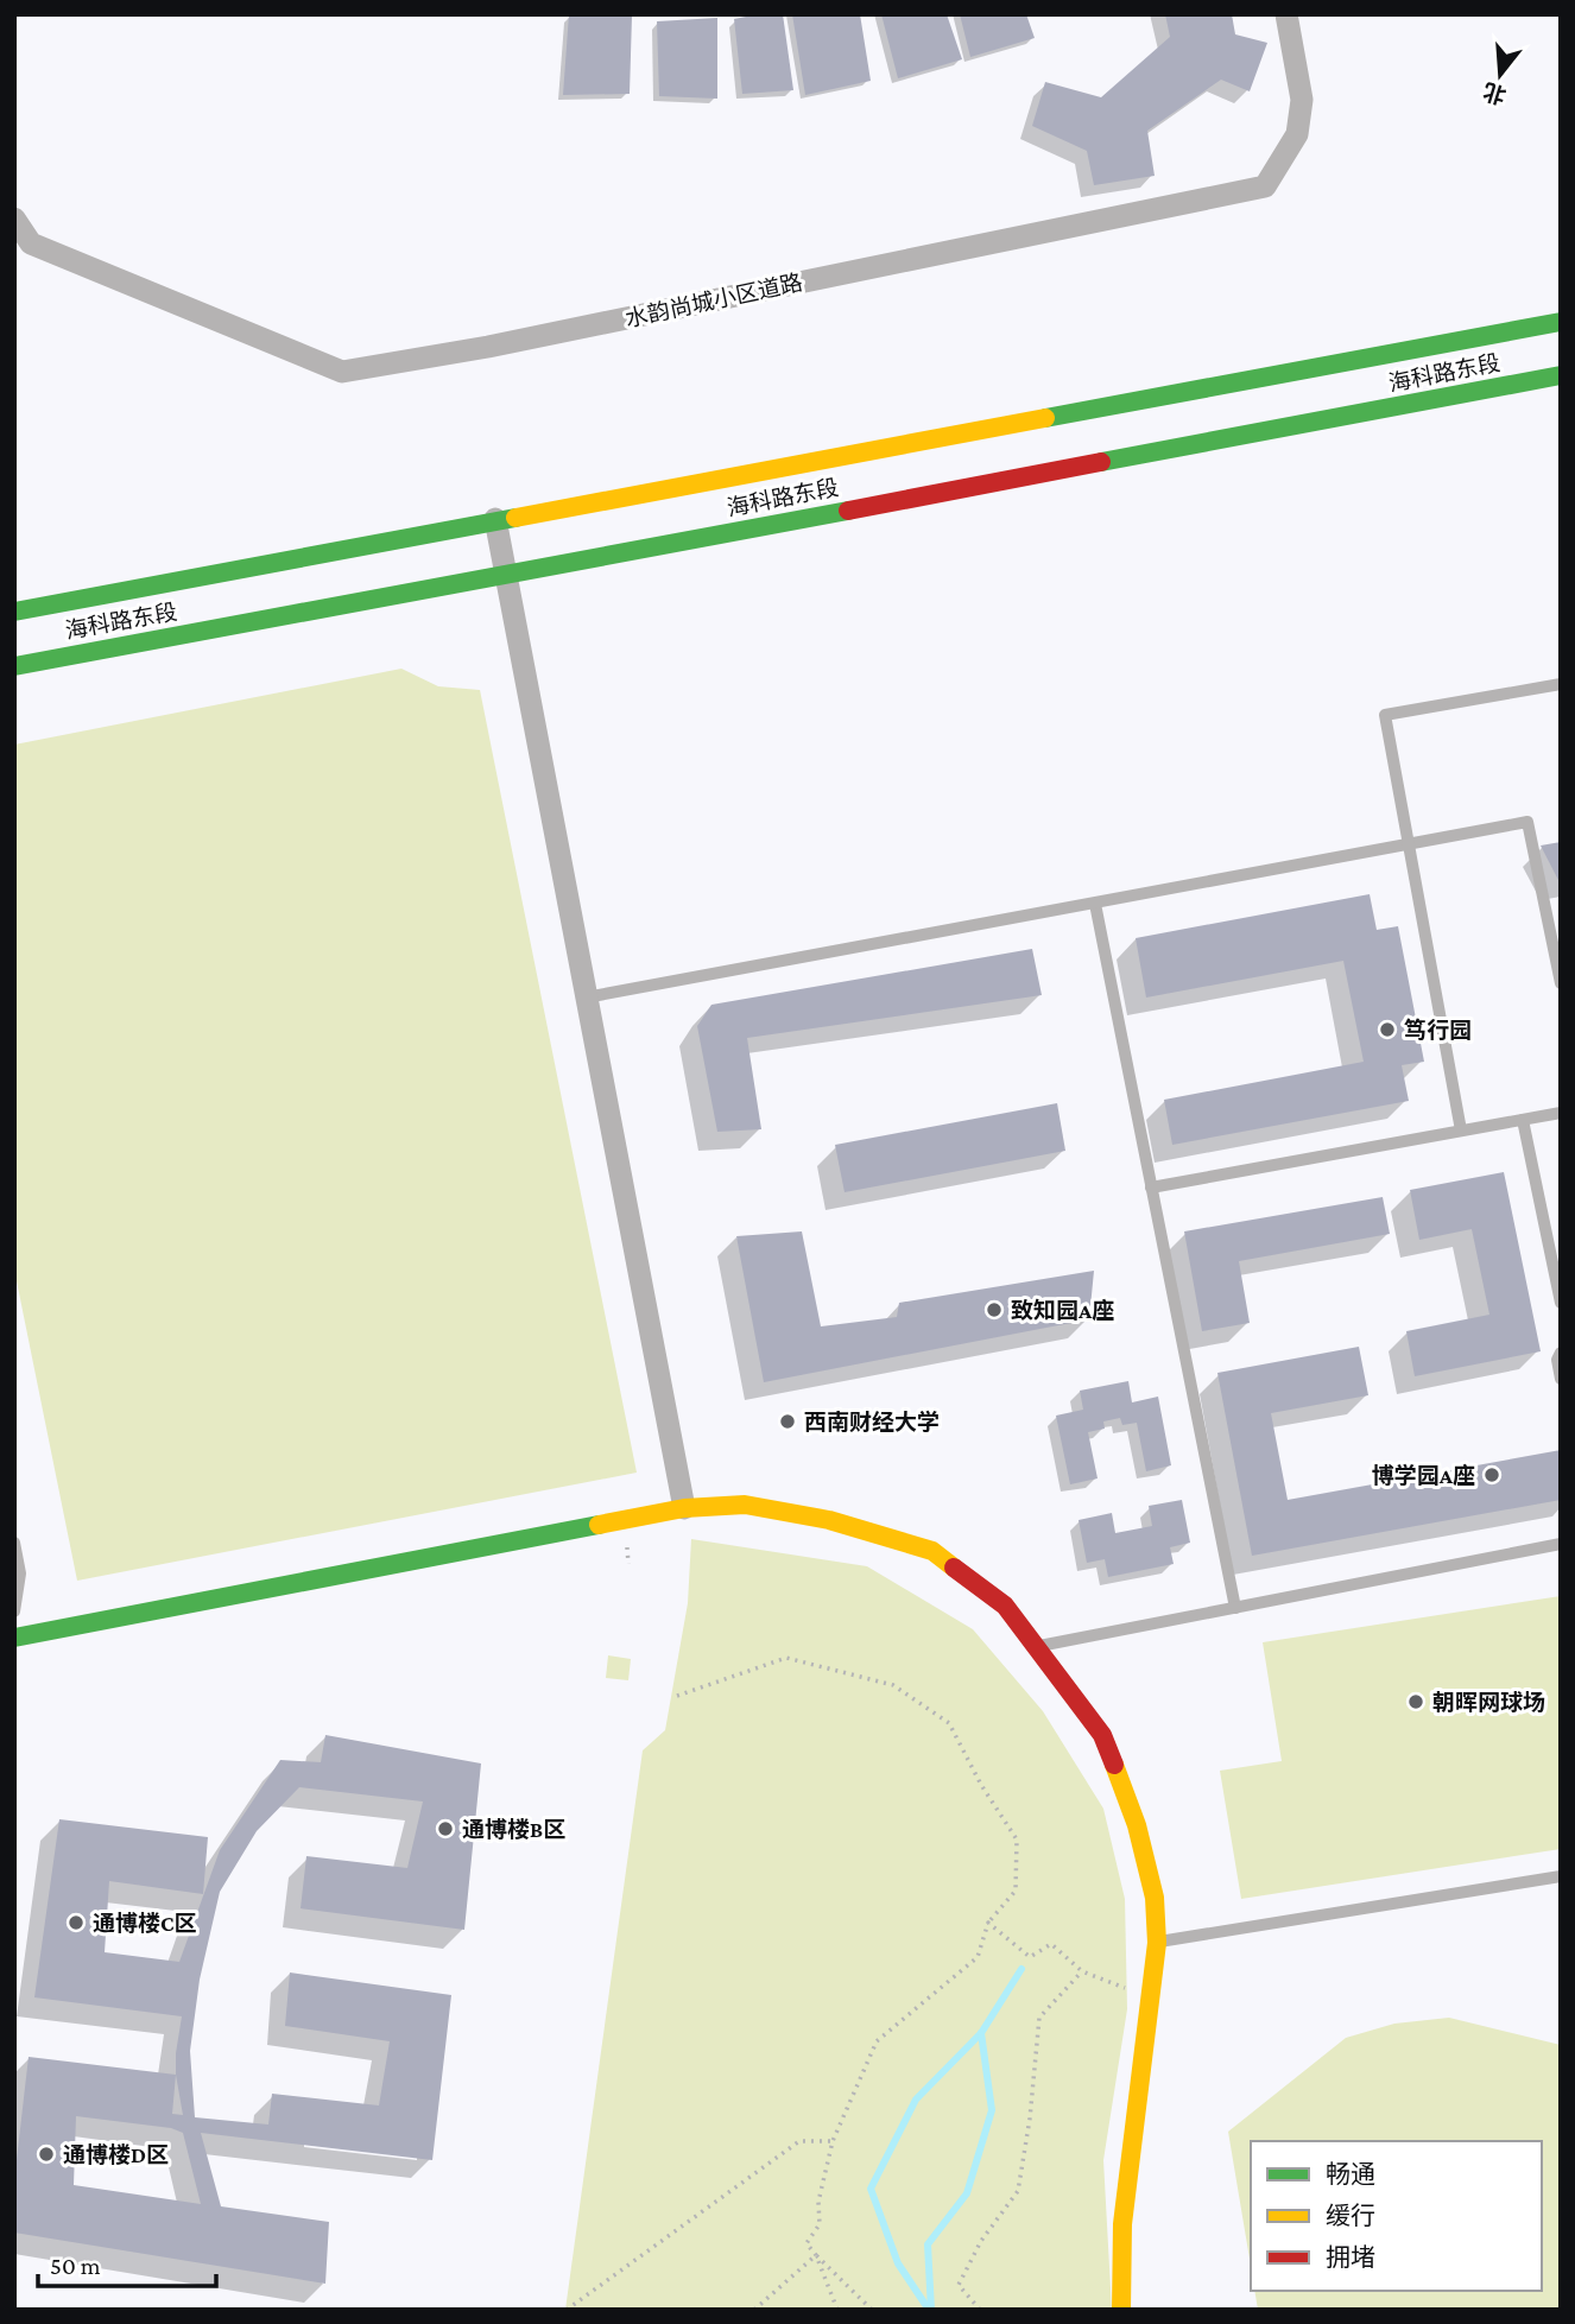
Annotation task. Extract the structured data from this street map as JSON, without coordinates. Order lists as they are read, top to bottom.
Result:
{
  "streets": {
    "main road": ["海科路东段"],
    "street": ["水韵尚城小区道路"]
  },
  "places": [
    "笃行园",
    "致知园A座",
    "西南财经大学",
    "博学园A座",
    "朝晖网球场",
    "通博楼B区",
    "通博楼C区",
    "通博楼D区"
  ],
  "legend": ["畅通", "缓行", "拥堵"],
  "scale_bar": "50 m",
  "north": "bottom"
}
